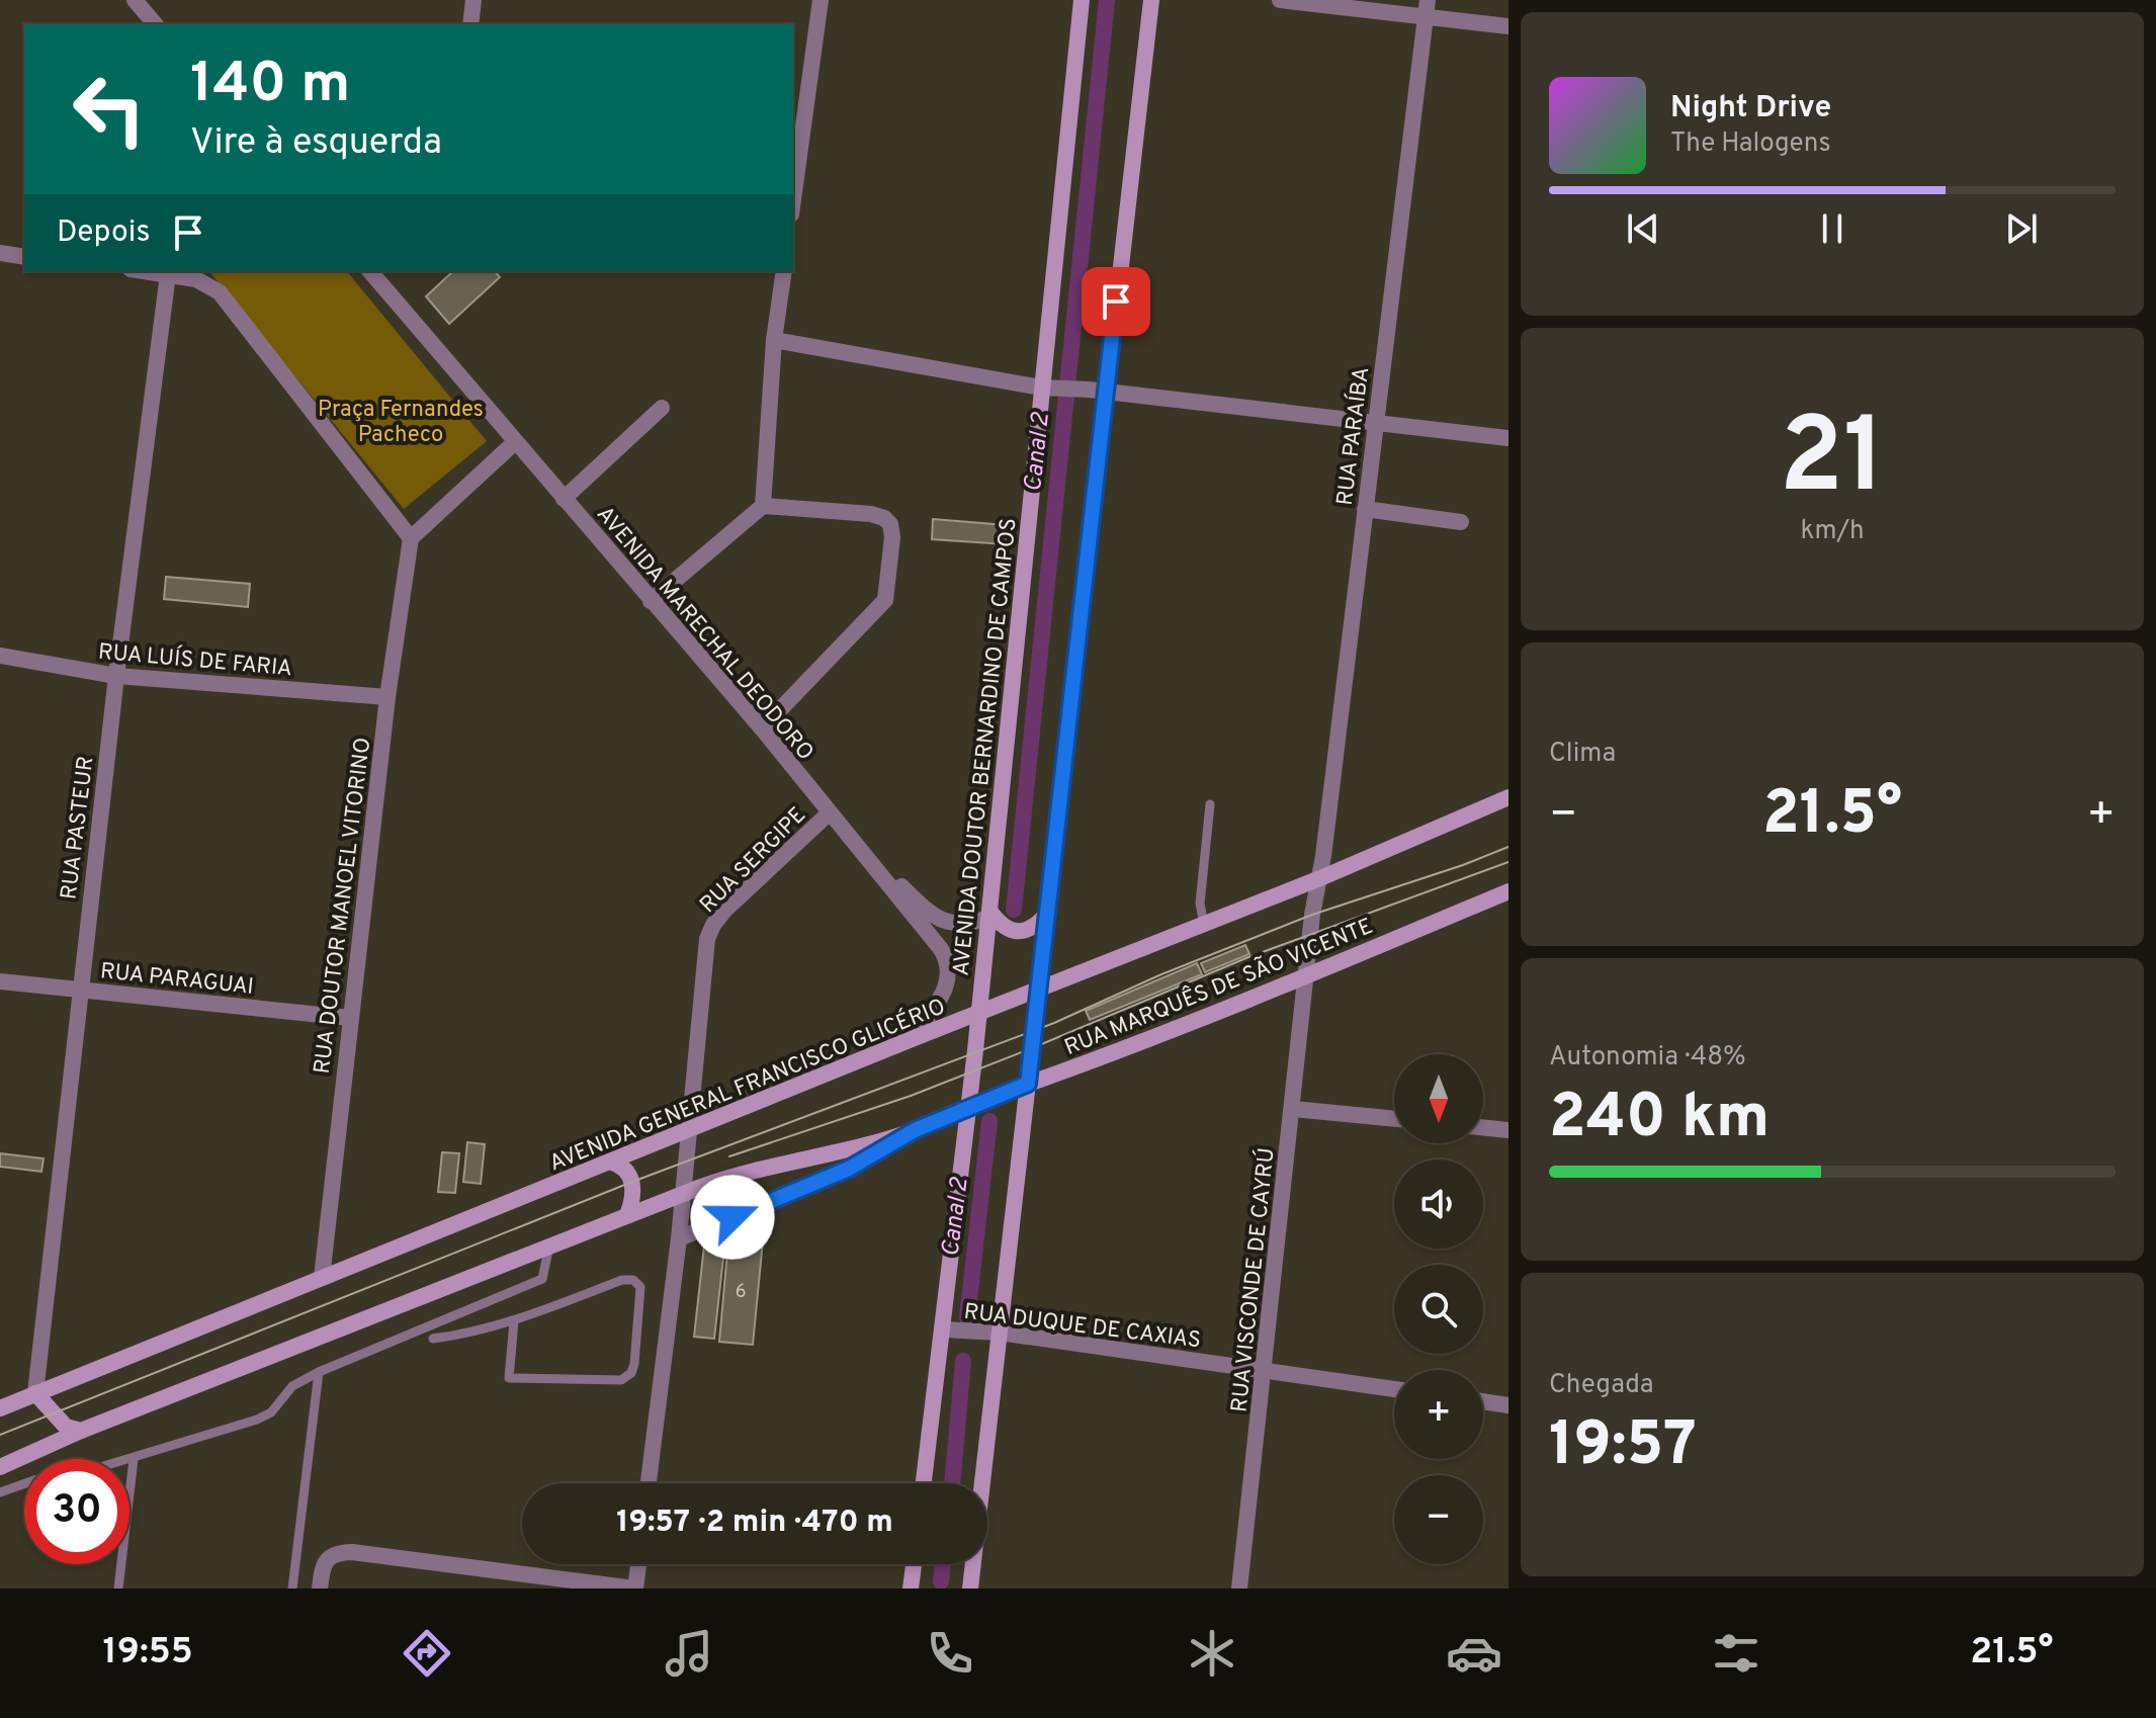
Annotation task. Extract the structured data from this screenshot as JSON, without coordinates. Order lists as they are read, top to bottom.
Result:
{
  "streets": {
    "main road": ["AVENIDA DOUTOR BERNARDINO DE CAMPOS", "RUA MARQUÊS DE SÃO VICENTE", "AVENIDA GENERAL FRANCISCO GLICÉRIO"],
    "street": [
      "RUA PARAÍBA",
      "AVENIDA MARECHAL DEODORO",
      "RUA LUÍS DE FARIA",
      "RUA PASTEUR",
      "RUA SERGIPE",
      "RUA DOUTOR MANOEL VITORINO",
      "RUA PARAGUAI",
      "RUA VISCONDE DE CAYRÚ",
      "RUA DUQUE DE CAXIAS"
    ]
  },
  "crossings": [
    ["RUA PARAÍBA", "RUA MARQUÊS DE SÃO VICENTE"],
    ["RUA PARAÍBA", "AVENIDA GENERAL FRANCISCO GLICÉRIO"],
    ["RUA PARAÍBA", "RUA VISCONDE DE CAYRÚ"],
    ["AVENIDA MARECHAL DEODORO", "RUA SERGIPE"],
    ["AVENIDA MARECHAL DEODORO", "AVENIDA GENERAL FRANCISCO GLICÉRIO"],
    ["RUA LUÍS DE FARIA", "RUA PASTEUR"],
    ["RUA LUÍS DE FARIA", "RUA DOUTOR MANOEL VITORINO"],
    ["AVENIDA DOUTOR BERNARDINO DE CAMPOS", "RUA MARQUÊS DE SÃO VICENTE"],
    ["AVENIDA DOUTOR BERNARDINO DE CAMPOS", "AVENIDA GENERAL FRANCISCO GLICÉRIO"],
    ["AVENIDA DOUTOR BERNARDINO DE CAMPOS", "RUA DUQUE DE CAXIAS"],
    ["RUA PASTEUR", "RUA PARAGUAI"],
    ["RUA PASTEUR", "AVENIDA GENERAL FRANCISCO GLICÉRIO"],
    ["RUA SERGIPE", "RUA MARQUÊS DE SÃO VICENTE"],
    ["RUA SERGIPE", "AVENIDA GENERAL FRANCISCO GLICÉRIO"],
    ["RUA DOUTOR MANOEL VITORINO", "RUA PARAGUAI"],
    ["RUA DOUTOR MANOEL VITORINO", "AVENIDA GENERAL FRANCISCO GLICÉRIO"],
    ["RUA MARQUÊS DE SÃO VICENTE", "RUA VISCONDE DE CAYRÚ"],
    ["RUA VISCONDE DE CAYRÚ", "RUA DUQUE DE CAXIAS"]
  ],
  "water": ["Canal 2"],
  "parks": ["Praça Fernandes Pacheco"],
  "house_numbers": ["6"],
  "north": "bottom",
  "page": {
    "turn": ["140 m", "Vire à esquerda"],
    "song": ["Night Drive", "The Halogens"],
    "then": "Depois",
    "tile": [
      ["21", "km/h"],
      "Clima",
      ["Autonomia · 48%", "240 km"],
      ["Chegada", "19:57"]
    ],
    "heat": ["−", "21.5°", "+"],
    "map_buttons": ["+", "−"],
    "limit": "30",
    "trip": "19:57 · 2 min · 470 m",
    "tabs": ["19:55", "21.5°"]
  }
}
